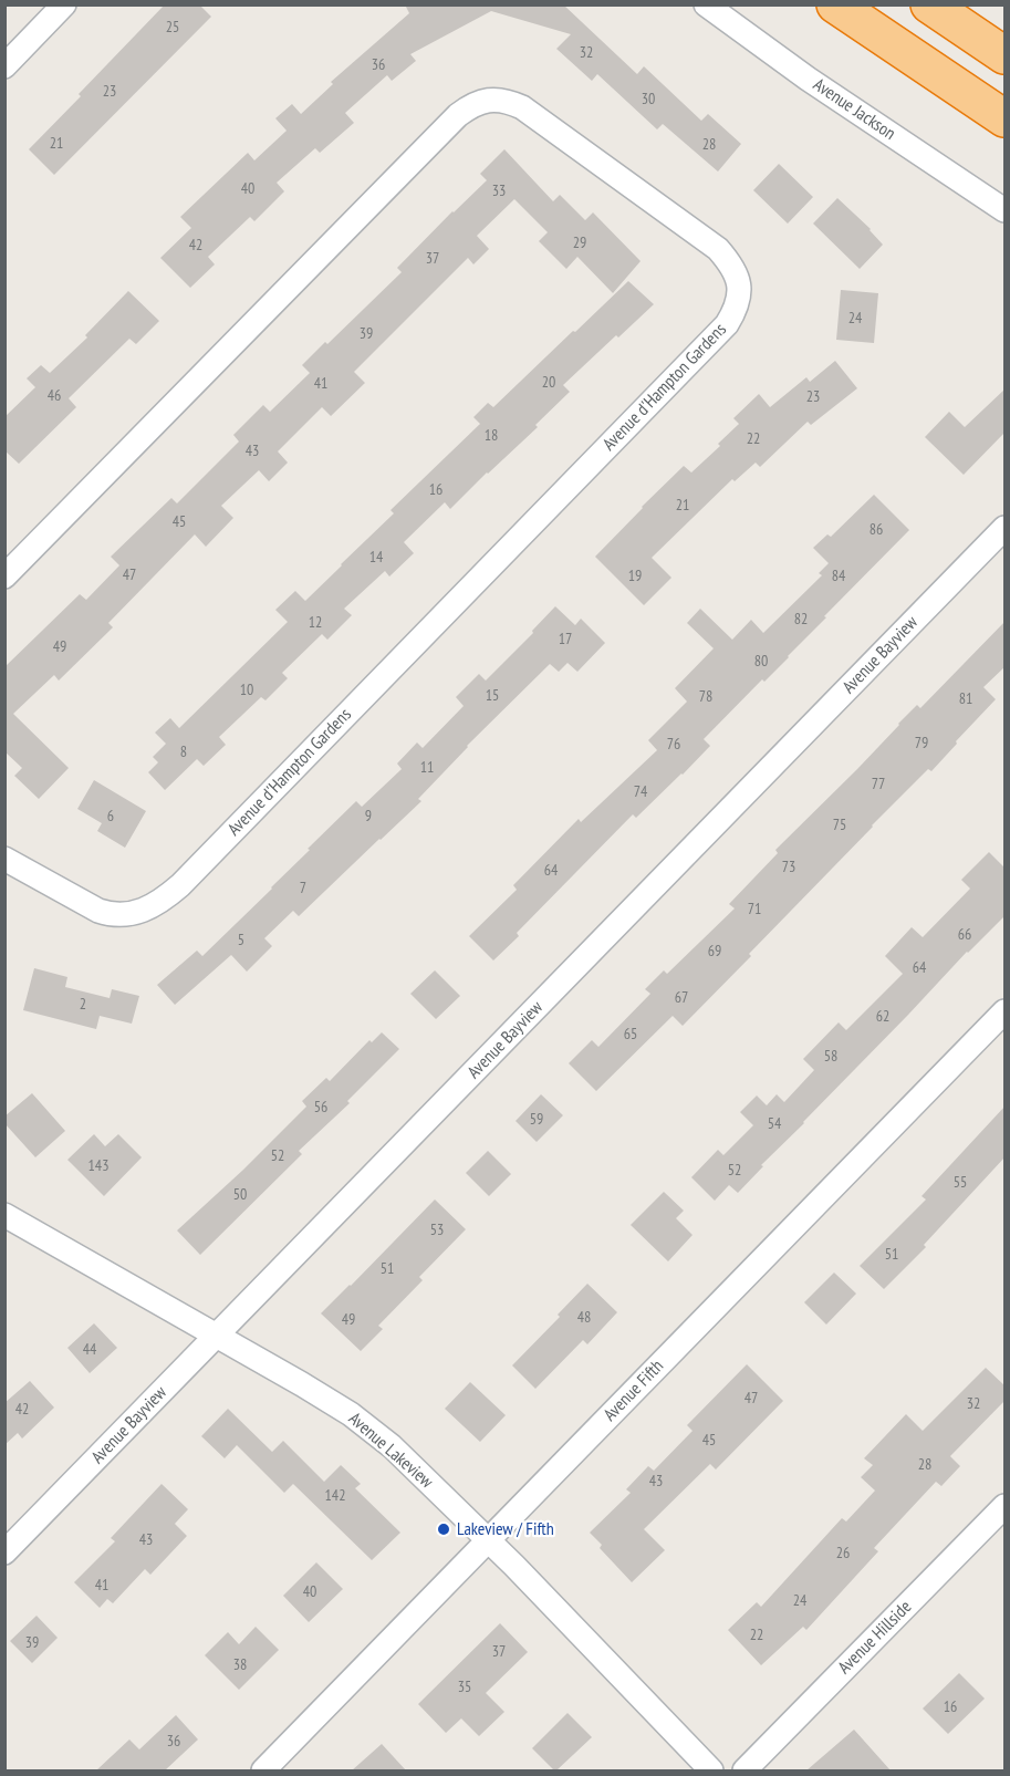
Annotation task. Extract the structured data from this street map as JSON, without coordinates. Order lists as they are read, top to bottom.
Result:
{
  "streets": {
    "street": [
      "Avenue Jackson",
      "Avenue d'Hampton Gardens",
      "Avenue Bayview",
      "Avenue Fifth",
      "Avenue Lakeview",
      "Avenue Hillside"
    ]
  },
  "crossings": [
    ["Avenue Bayview", "Avenue Lakeview"],
    ["Avenue Fifth", "Avenue Lakeview"]
  ],
  "places": ["Lakeview / Fifth"],
  "house_numbers": [
    "25",
    "32",
    "36",
    "23",
    "30",
    "21",
    "28",
    "40",
    "33",
    "29",
    "42",
    "37",
    "24",
    "39",
    "20",
    "41",
    "46",
    "23",
    "18",
    "22",
    "43",
    "16",
    "21",
    "45",
    "86",
    "14",
    "47",
    "19",
    "84",
    "82",
    "12",
    "17",
    "49",
    "80",
    "10",
    "15",
    "78",
    "81",
    "79",
    "76",
    "8",
    "11",
    "77",
    "74",
    "6",
    "9",
    "75",
    "73",
    "64",
    "7",
    "71",
    "66",
    "5",
    "69",
    "64",
    "67",
    "2",
    "62",
    "65",
    "58",
    "56",
    "59",
    "54",
    "52",
    "143",
    "52",
    "55",
    "50",
    "53",
    "51",
    "51",
    "48",
    "49",
    "44",
    "47",
    "32",
    "42",
    "45",
    "28",
    "43",
    "142",
    "43",
    "26",
    "41",
    "40",
    "24",
    "22",
    "39",
    "37",
    "38",
    "35",
    "16",
    "36"
  ]
}
